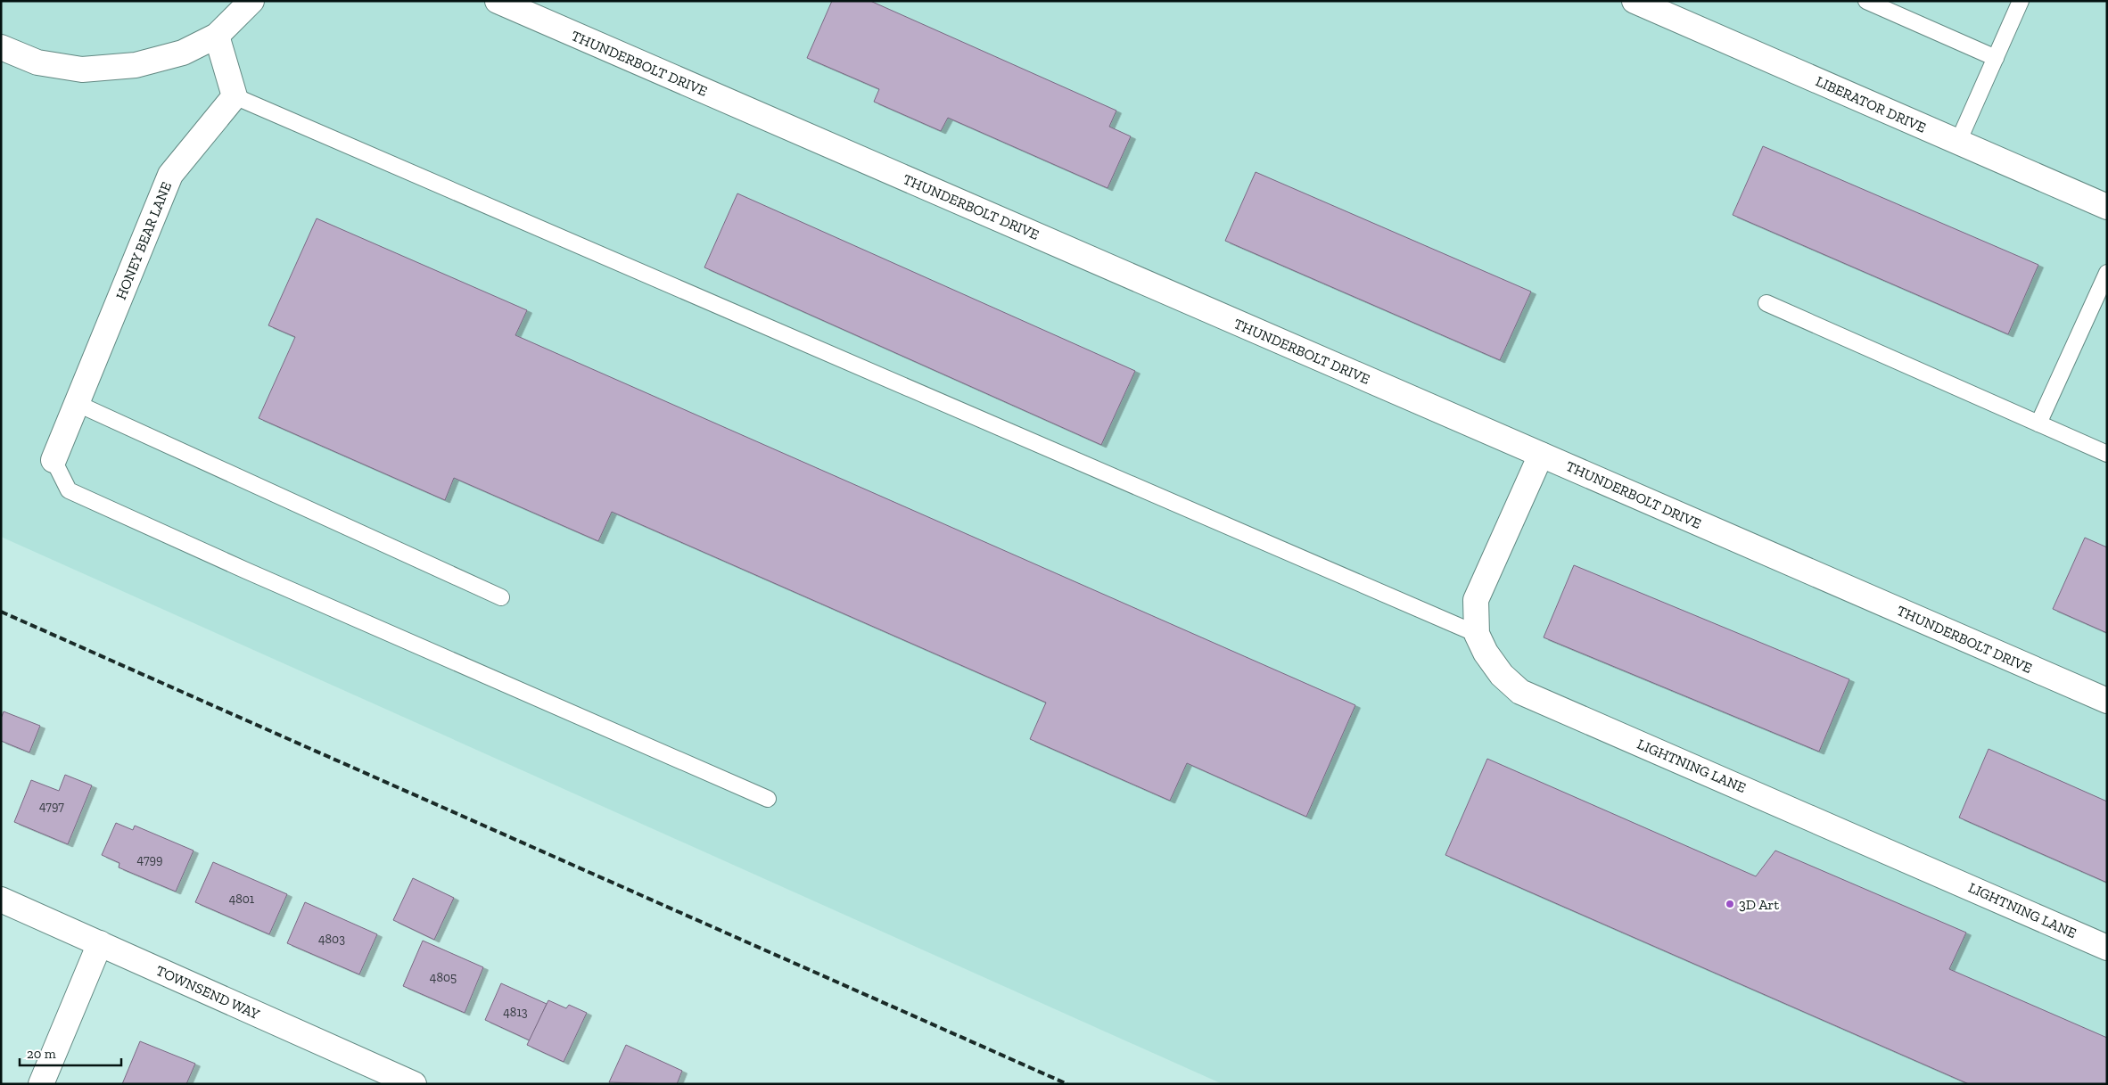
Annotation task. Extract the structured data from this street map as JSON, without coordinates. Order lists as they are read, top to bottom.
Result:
{
  "streets": {
    "street": [
      "THUNDERBOLT DRIVE",
      "LIBERATOR DRIVE",
      "HONEY BEAR LANE",
      "LIGHTNING LANE",
      "TOWNSEND WAY"
    ]
  },
  "crossings": [
    ["THUNDERBOLT DRIVE", "LIGHTNING LANE"]
  ],
  "places": ["3D Art"],
  "house_numbers": [
    "4797",
    "4799",
    "4801",
    "4803",
    "4805",
    "4813"
  ],
  "scale_bar": "20 m"
}
